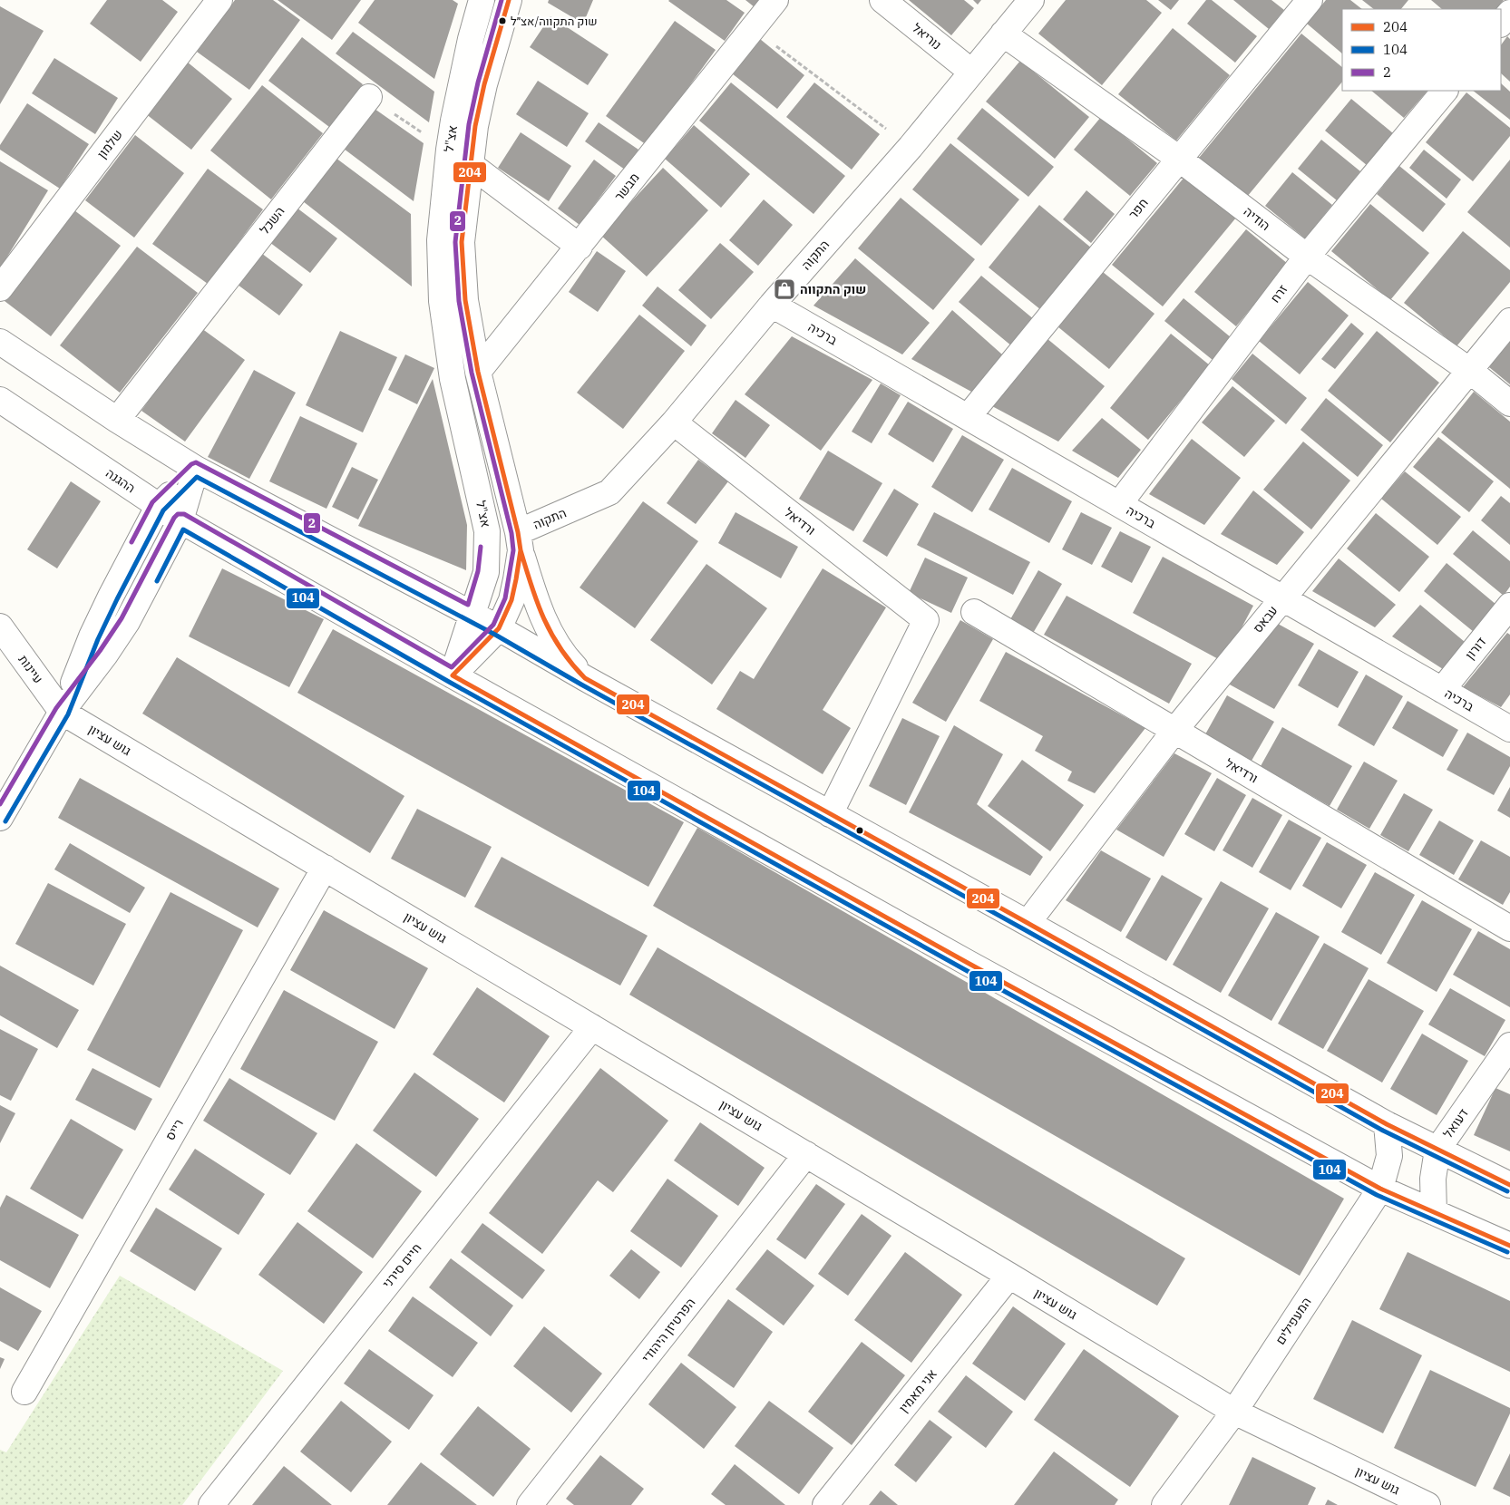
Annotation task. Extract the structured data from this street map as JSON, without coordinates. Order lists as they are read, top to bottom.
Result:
{
  "streets": {
    "street": [
      "נוריאל",
      "אצ\"ל",
      "שלמון",
      "מבשר",
      "חפר",
      "הודיה",
      "השכל",
      "התקוה",
      "זרח",
      "ברכיה",
      "ההגנה",
      "ורדיאל",
      "עבאס",
      "דורון",
      "עיינות",
      "גוש עציון",
      "דעואל",
      "רייס",
      "חיים סירני",
      "המעפילים",
      "הפרטיזן היהודי",
      "אני מאמין"
    ]
  },
  "crossings": [
    ["נוריאל", "התקוה"],
    ["אצ\"ל", "מבשר"],
    ["אצ\"ל", "התקוה"],
    ["אצ\"ל", "ההגנה"],
    ["חפר", "הודיה"],
    ["חפר", "ברכיה"],
    ["הודיה", "התקוה"],
    ["הודיה", "זרח"],
    ["הודיה", "עבאס"],
    ["התקוה", "ברכיה"],
    ["התקוה", "ורדיאל"],
    ["זרח", "ברכיה"],
    ["ברכיה", "עבאס"],
    ["ברכיה", "דורון"],
    ["ההגנה", "דעואל"],
    ["ההגנה", "המעפילים"],
    ["ורדיאל", "עבאס"],
    ["עיינות", "גוש עציון"],
    ["גוש עציון", "רייס"],
    ["גוש עציון", "חיים סירני"],
    ["גוש עציון", "המעפילים"],
    ["גוש עציון", "הפרטיזן היהודי"],
    ["גוש עציון", "אני מאמין"]
  ],
  "places": {
    "other": ["שוק התקווה/אצ״ל"],
    "shop": ["שוק התקווה"]
  },
  "lines": ["transit line 204", "transit line 2", "transit line 104"],
  "legend": ["204", "104", "2"]
}
